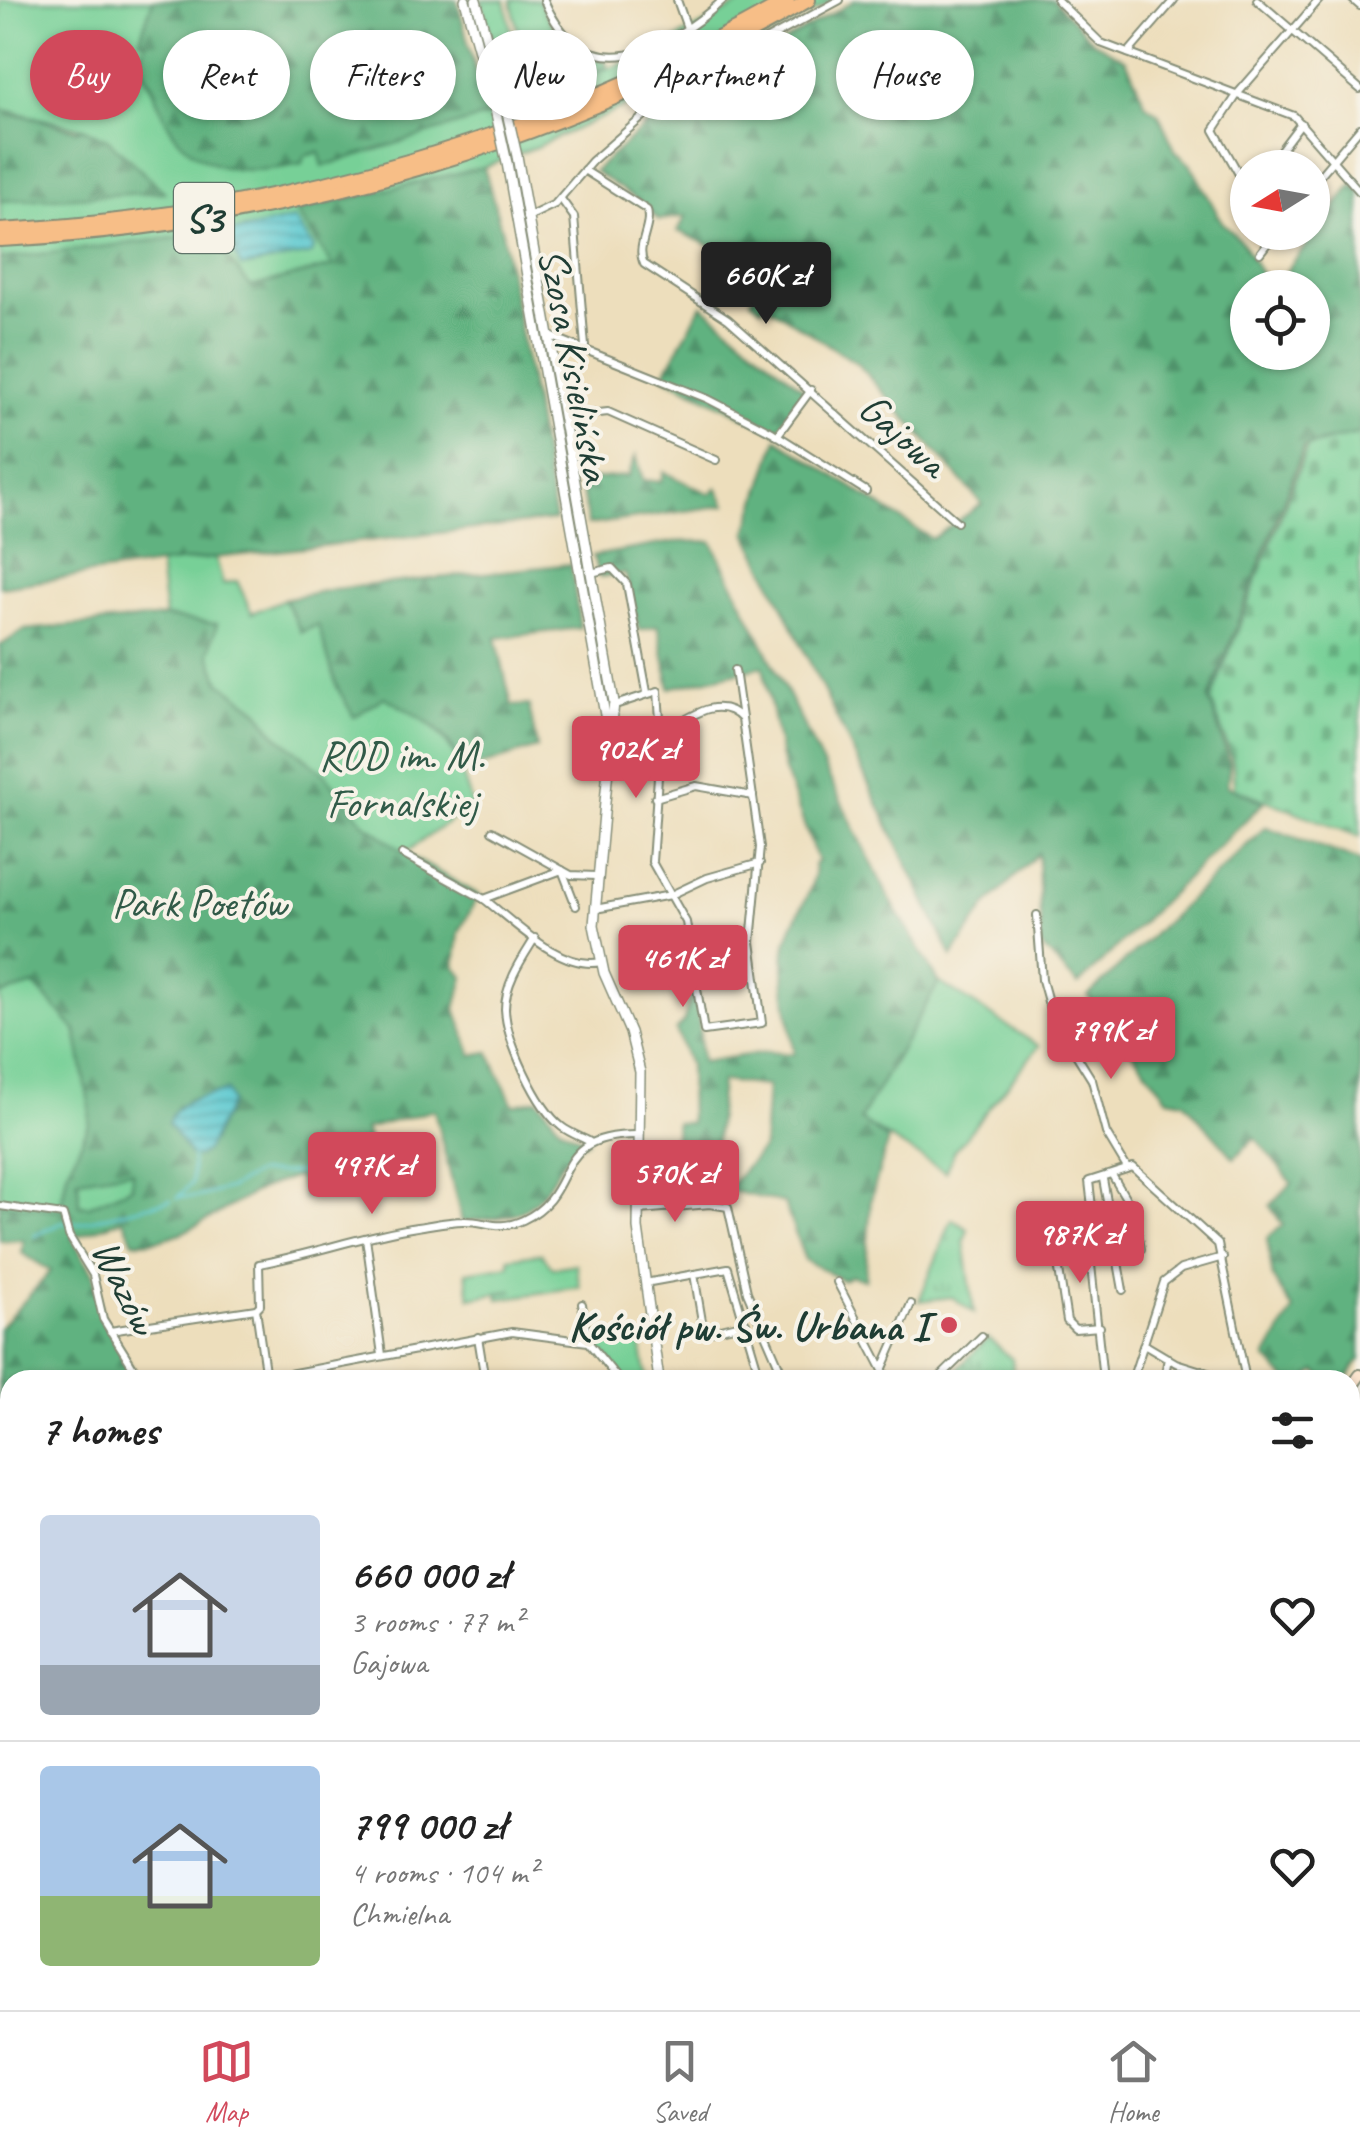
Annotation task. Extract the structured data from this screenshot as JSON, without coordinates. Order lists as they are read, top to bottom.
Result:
{
  "streets": {
    "highway": ["S3"],
    "street": ["Szosa Kisielińska", "Gajowa", "Wazów"]
  },
  "crossings": [
    ["Szosa Kisielińska", "Gajowa"]
  ],
  "parks": ["ROD im. M. Fornalskiej", "Park Poetów"],
  "places": ["Kościół pw. Św. Urbana I"],
  "north": "left",
  "page": {
    "chip": [
      "Buy",
      "Rent",
      "Filters",
      "New",
      "Apartment",
      "House"
    ],
    "price": [
      "660K zł",
      "902K zł",
      "461K zł",
      "799K zł",
      "497K zł",
      "570K zł",
      "987K zł"
    ],
    "heading": "7 homes",
    "list": [
      {
        "name": "660 000 zł",
        "note": "3 rooms · 77 m² · Gajowa"
      },
      {
        "name": "799 000 zł",
        "note": "4 rooms · 104 m² · Chmielna"
      }
    ],
    "tabs": ["Map", "Saved", "Home"]
  }
}
